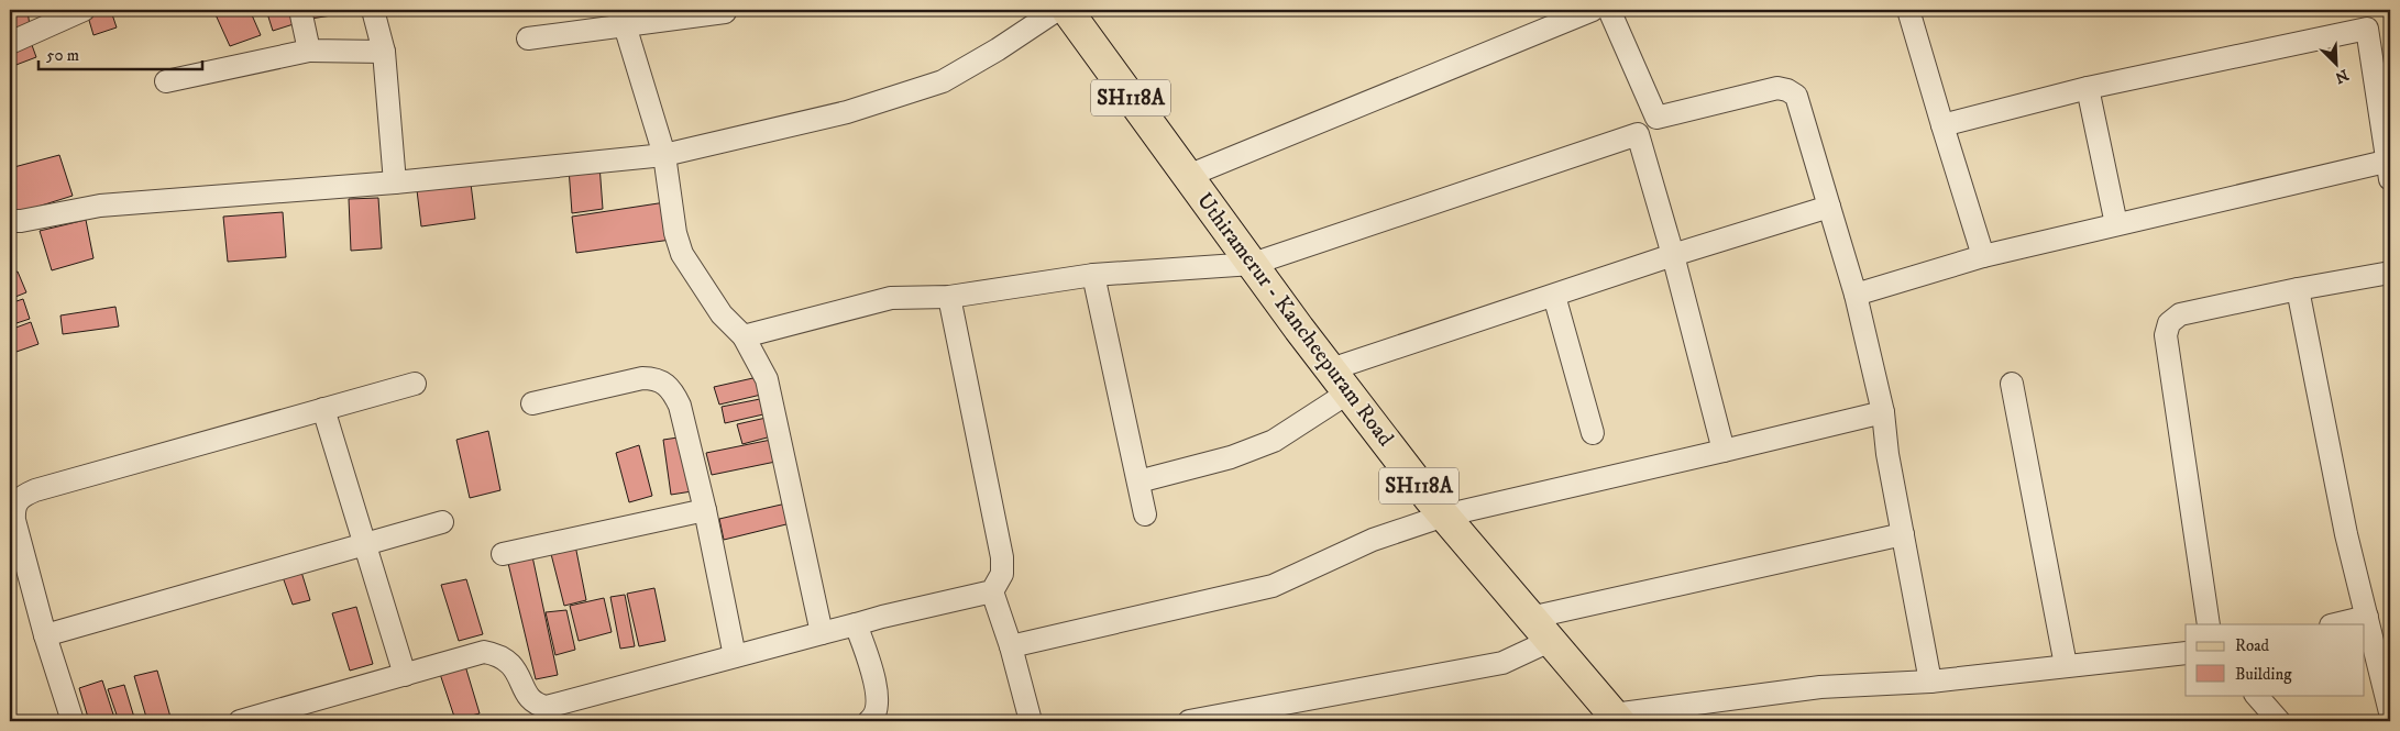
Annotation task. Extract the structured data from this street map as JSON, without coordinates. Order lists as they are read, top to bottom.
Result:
{
  "streets": {
    "main road": ["SH118A", "Uthiramerur - Kancheepuram Road"]
  },
  "legend": ["Road", "Building"],
  "scale_bar": "50 m",
  "north": "bottom right"
}
